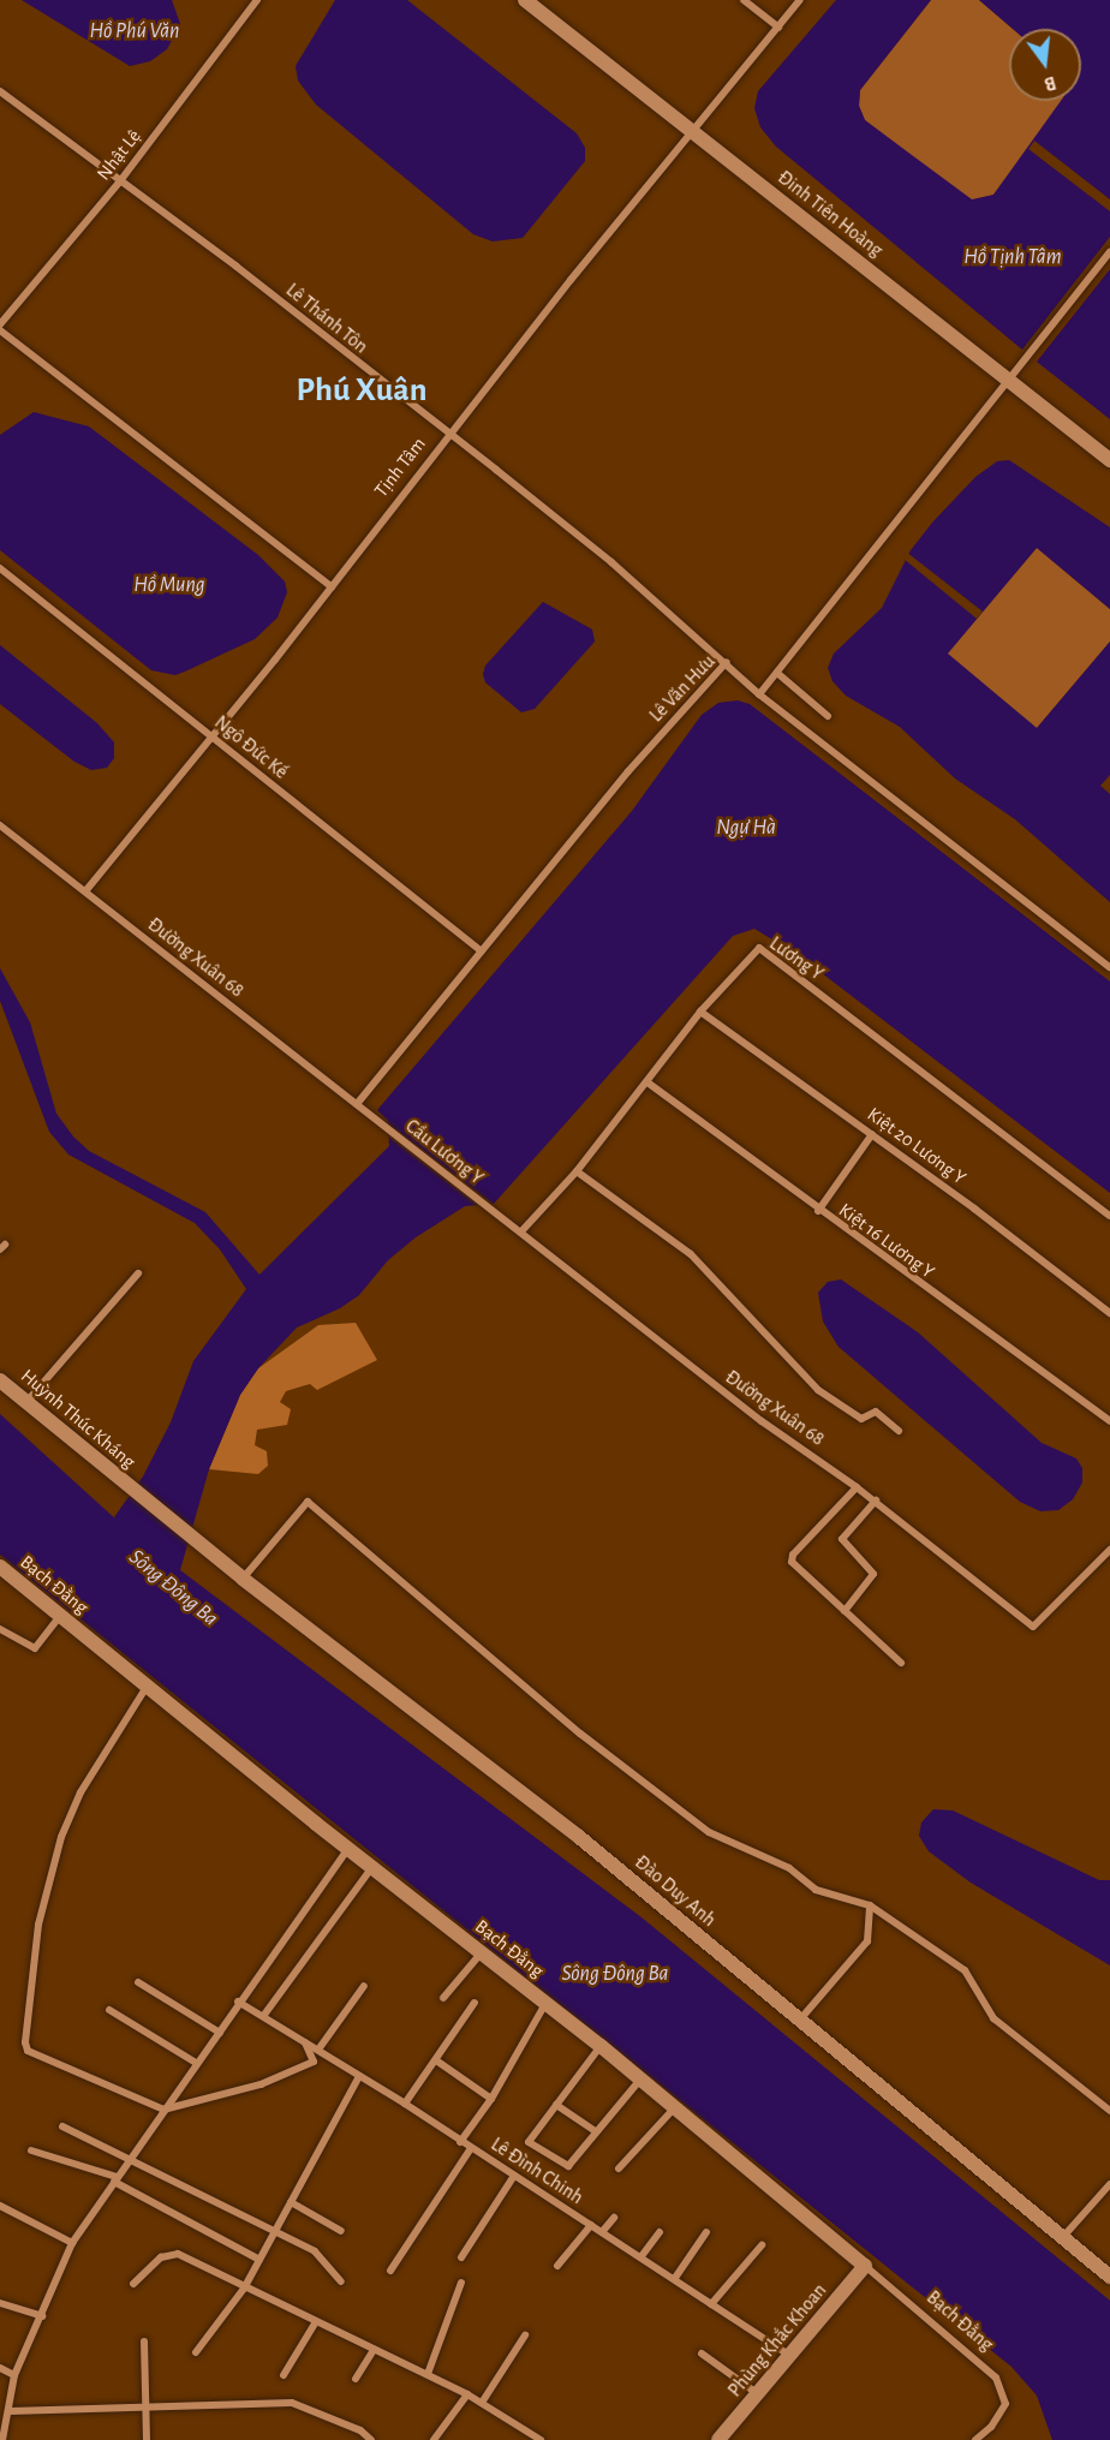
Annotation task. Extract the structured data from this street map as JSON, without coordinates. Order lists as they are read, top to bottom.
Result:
{
  "streets": {
    "main road": [
      "Đinh Tiên Hoàng",
      "Huỳnh Thúc Kháng",
      "Bạch Đằng",
      "Đào Duy Anh",
      "Phùng Khắc Khoan"
    ],
    "street": [
      "Nhật Lệ",
      "Lê Thánh Tôn",
      "Tịnh Tâm",
      "Lê Văn Hưu",
      "Ngô Đức Kế",
      "Đường Xuân 68",
      "Lương Y",
      "Kiệt 20 Lương Y",
      "Cầu Lương Y",
      "Kiệt 16 Lương Y",
      "Lê Đình Chinh"
    ]
  },
  "crossings": [
    ["Nhật Lệ", "Lê Thánh Tôn"],
    ["Đinh Tiên Hoàng", "Tịnh Tâm"],
    ["Lê Thánh Tôn", "Tịnh Tâm"],
    ["Lê Thánh Tôn", "Lê Văn Hưu"],
    ["Tịnh Tâm", "Ngô Đức Kế"],
    ["Tịnh Tâm", "Đường Xuân 68"],
    ["Lê Văn Hưu", "Ngô Đức Kế"],
    ["Lê Văn Hưu", "Đường Xuân 68"],
    ["Đường Xuân 68", "Lương Y"],
    ["Đường Xuân 68", "Cầu Lương Y"],
    ["Lương Y", "Kiệt 20 Lương Y"],
    ["Lương Y", "Kiệt 16 Lương Y"],
    ["Huỳnh Thúc Kháng", "Đào Duy Anh"],
    ["Bạch Đằng", "Phùng Khắc Khoan"],
    ["Lê Đình Chinh", "Phùng Khắc Khoan"]
  ],
  "districts": ["Phú Xuân"],
  "water": [
    "Hồ Phú Văn",
    "Hồ Tịnh Tâm",
    "Hồ Mung",
    "Ngự Hà",
    "Sông Đông Ba"
  ],
  "north": "bottom"
}
